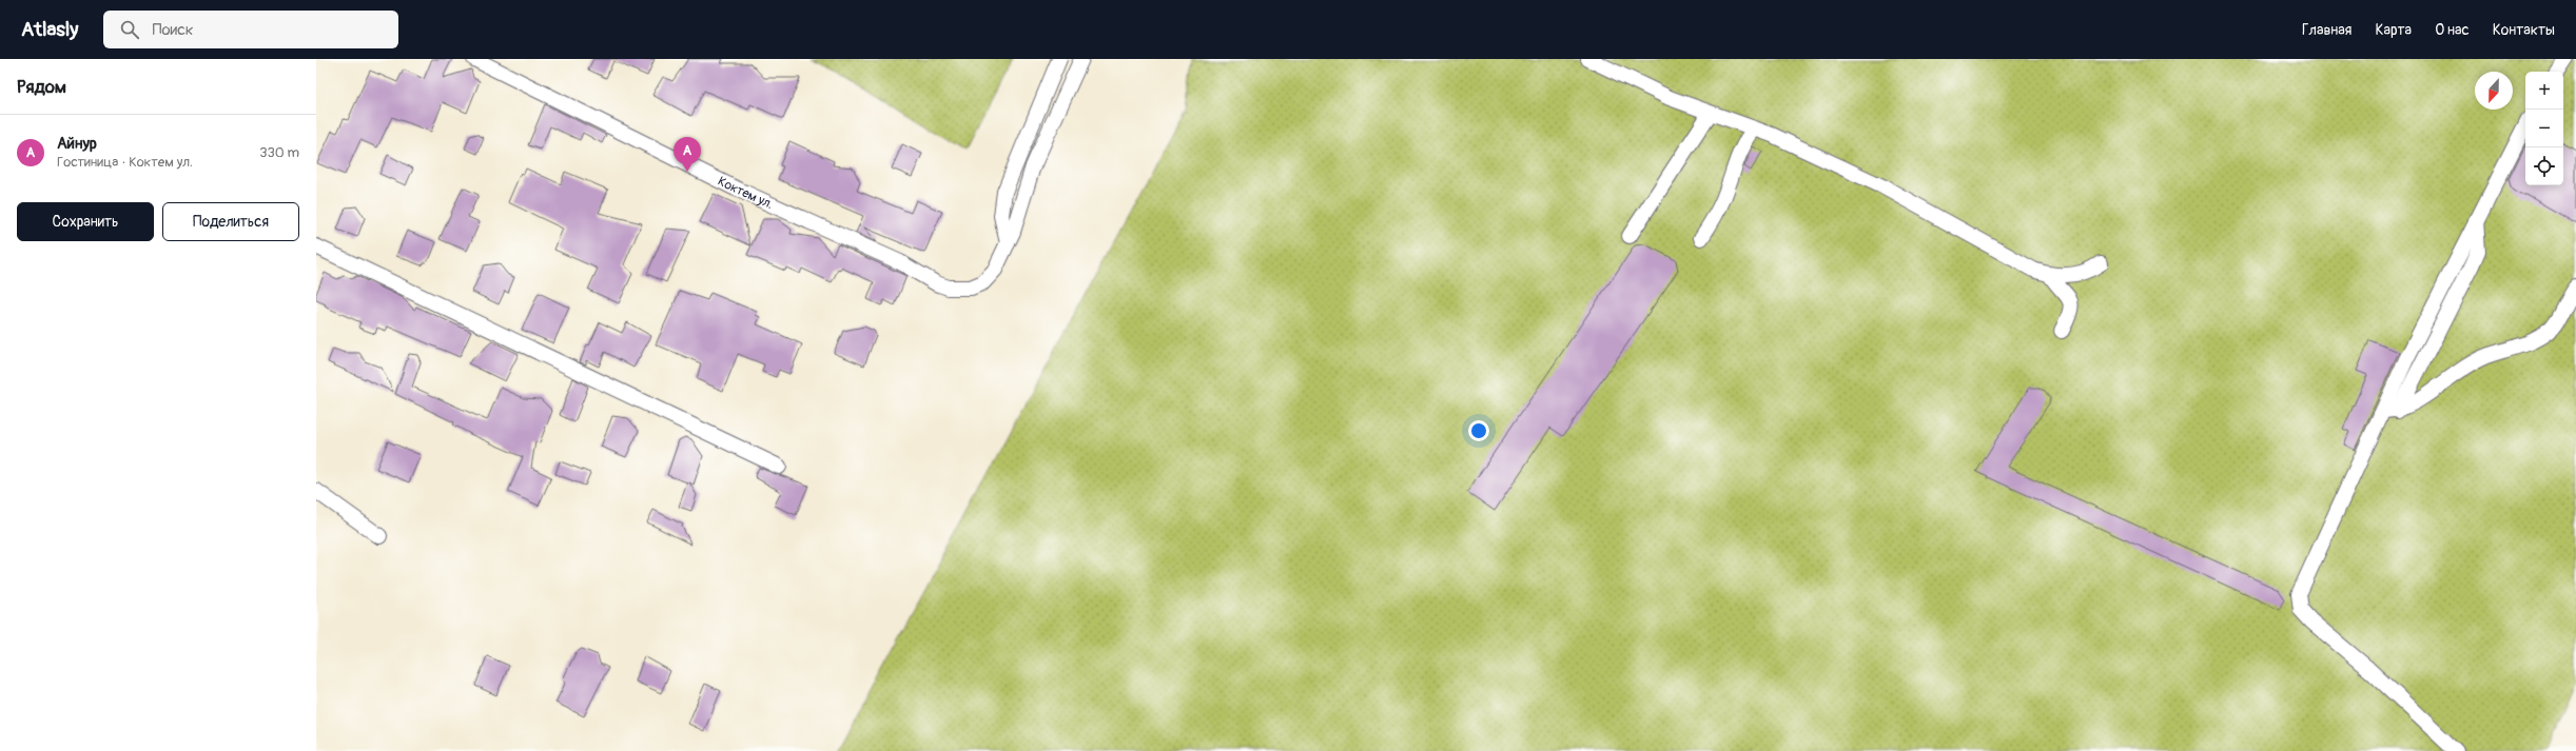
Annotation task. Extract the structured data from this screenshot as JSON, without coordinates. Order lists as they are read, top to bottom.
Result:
{
  "streets": {
    "street": ["Коктем ул."]
  },
  "north": "bottom",
  "page": {
    "header": "Atlasly",
    "search": "Поиск",
    "nav": [
      "Главная",
      "Карта",
      "О нас",
      "Контакты"
    ],
    "heading": "Рядом",
    "map_buttons": ["+", "−"],
    "list": [
      {
        "mark": "A",
        "name": "Айнур",
        "note": "Гостиница · Коктем ул.",
        "value": "330 m"
      }
    ],
    "pins": "A",
    "buttons": ["Сохранить", "Поделиться"]
  }
}
